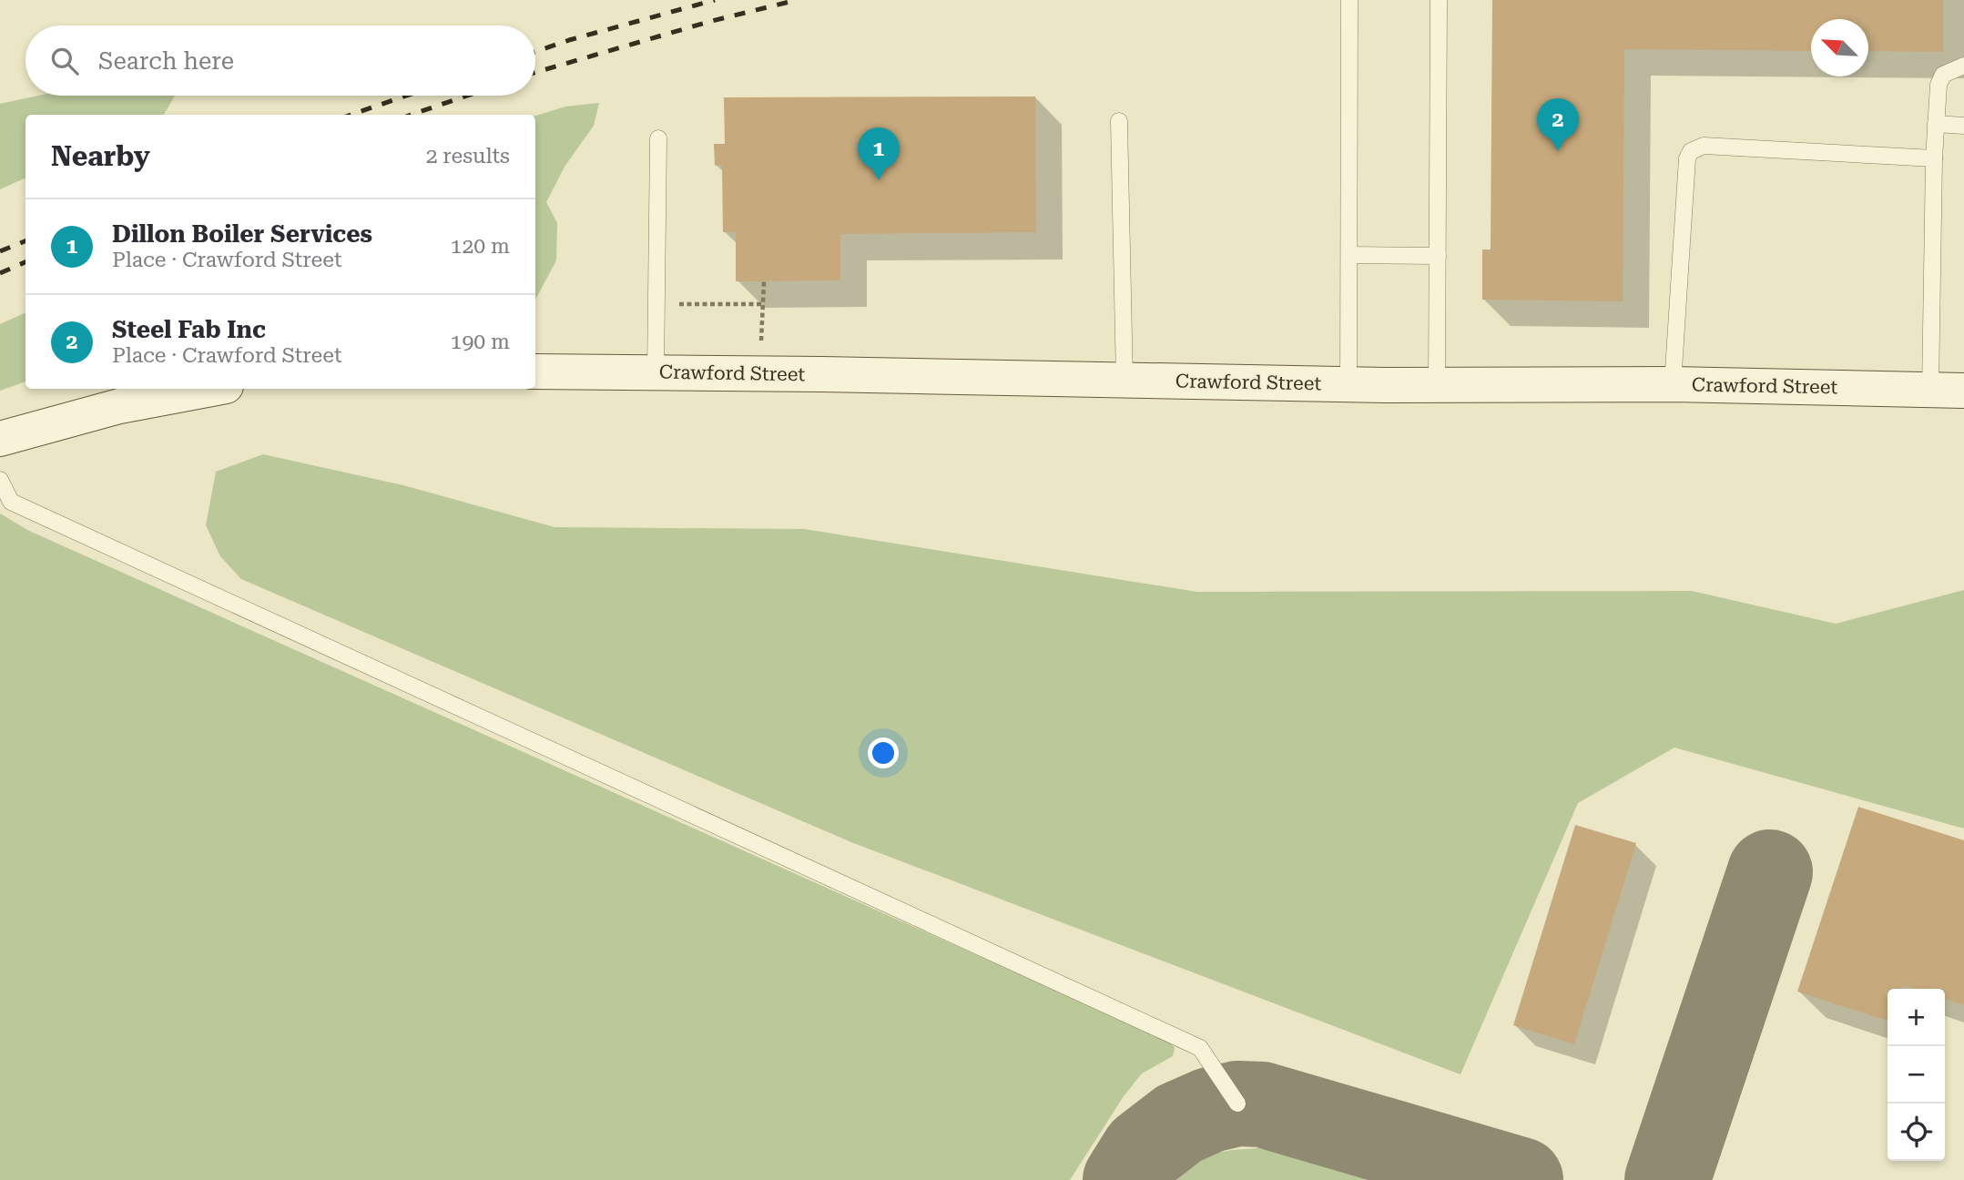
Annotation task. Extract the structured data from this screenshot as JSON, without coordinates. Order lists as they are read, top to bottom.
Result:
{
  "streets": {
    "main road": ["Crawford Street"]
  },
  "north": "top left",
  "page": {
    "search": "Search here",
    "pins": ["2", "1"],
    "heading": ["Nearby", "2 results"],
    "list": [
      {
        "mark": "1",
        "name": "Dillon Boiler Services",
        "note": "Place · Crawford Street",
        "value": "120 m"
      },
      {
        "mark": "2",
        "name": "Steel Fab Inc",
        "note": "Place · Crawford Street",
        "value": "190 m"
      }
    ],
    "map_buttons": ["+", "−"]
  }
}
